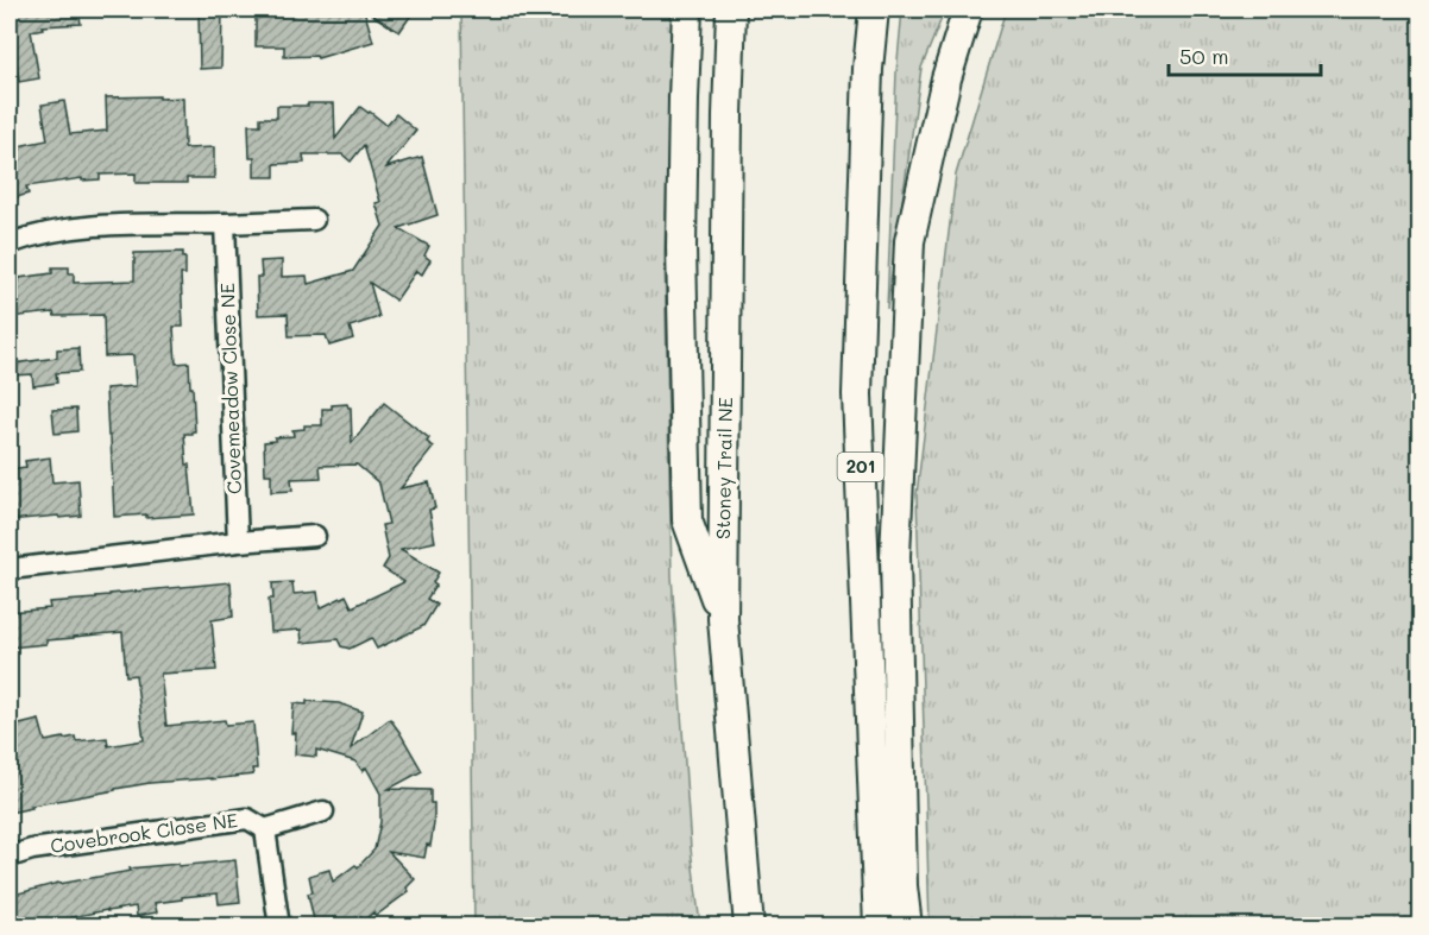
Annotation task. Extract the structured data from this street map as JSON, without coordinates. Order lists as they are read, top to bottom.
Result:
{
  "streets": {
    "highway": ["201", "Stoney Trail NE"],
    "street": ["Covemeadow Close NE", "Covebrook Close NE"]
  },
  "scale_bar": "50 m"
}
